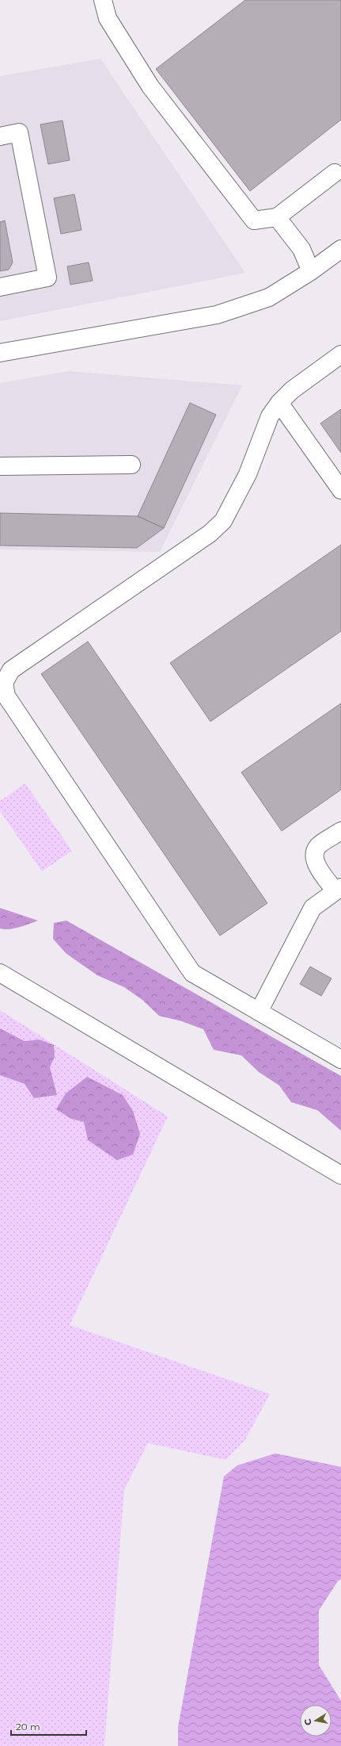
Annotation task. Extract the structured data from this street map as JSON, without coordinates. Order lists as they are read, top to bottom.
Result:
{
  "scale_bar": "20 m",
  "north": "left"
}
